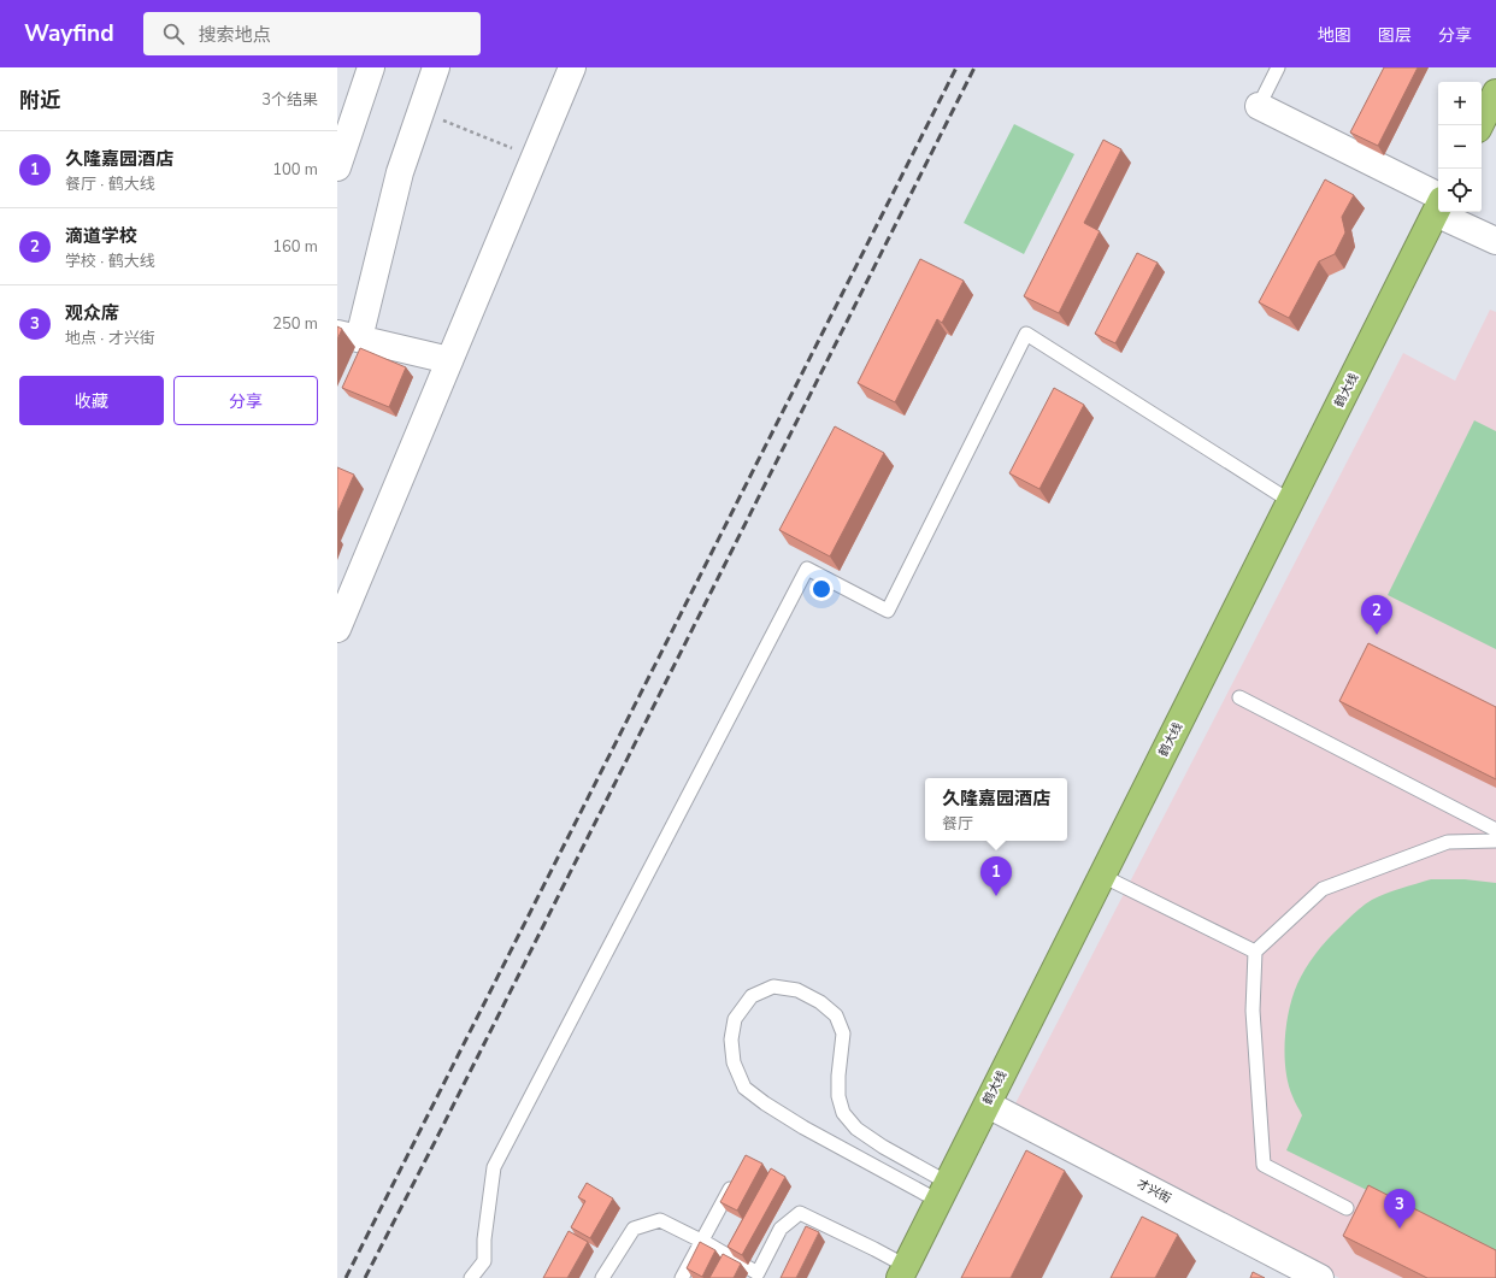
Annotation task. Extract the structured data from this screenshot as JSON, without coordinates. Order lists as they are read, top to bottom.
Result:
{
  "streets": {
    "highway": ["鹤大线"],
    "street": ["才兴街"]
  },
  "crossings": [
    ["鹤大线", "才兴街"]
  ],
  "page": {
    "header": "Wayfind",
    "search": "搜索地点",
    "nav": ["地图", "图层", "分享"],
    "heading": ["附近", "3个结果"],
    "map_buttons": ["+", "−"],
    "list": [
      {
        "mark": "1",
        "name": "久隆嘉园酒店",
        "note": "餐厅 · 鹤大线",
        "value": "100 m"
      },
      {
        "mark": "2",
        "name": "滴道学校",
        "note": "学校 · 鹤大线",
        "value": "160 m"
      },
      {
        "mark": "3",
        "name": "观众席",
        "note": "地点 · 才兴街",
        "value": "250 m"
      }
    ],
    "buttons": ["收藏", "分享"],
    "pins": ["2", "1", "3"],
    "popup": ["久隆嘉园酒店", "餐厅"]
  }
}
